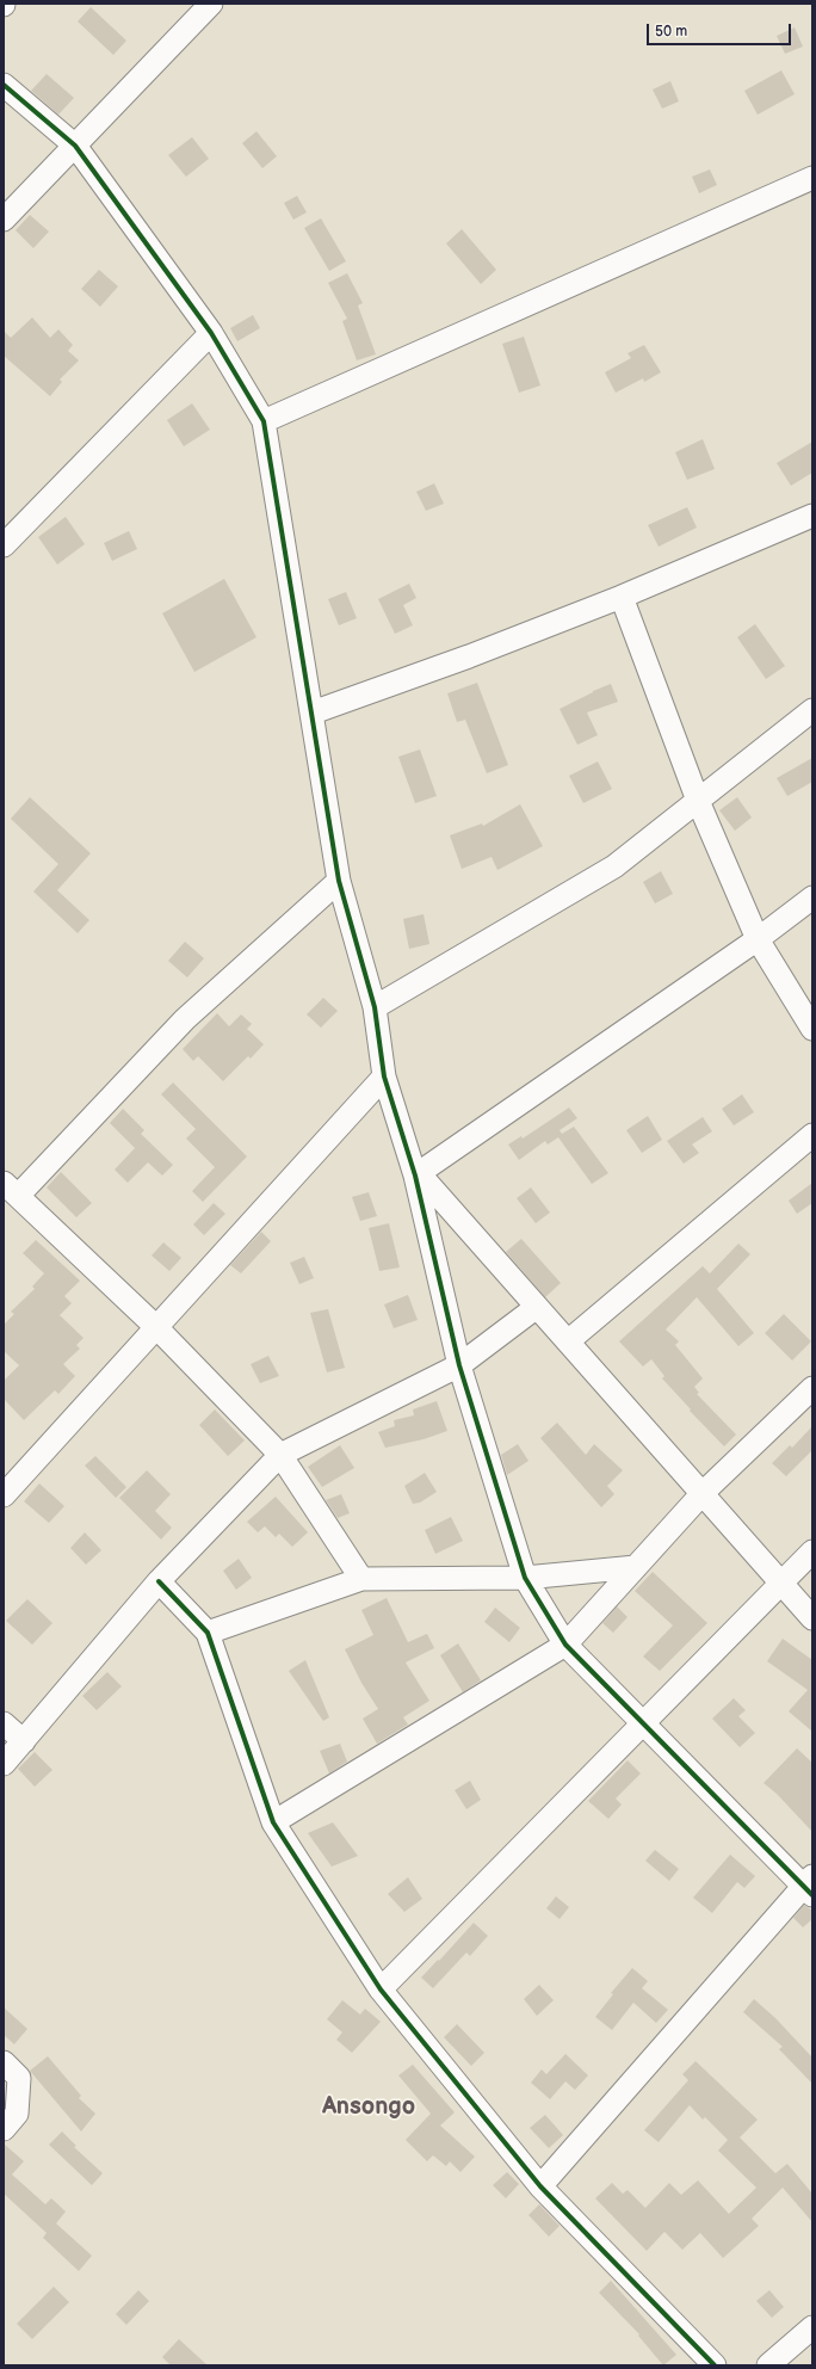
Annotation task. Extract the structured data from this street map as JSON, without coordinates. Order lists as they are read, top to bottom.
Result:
{
  "districts": ["Ansongo"],
  "scale_bar": "50 m"
}
